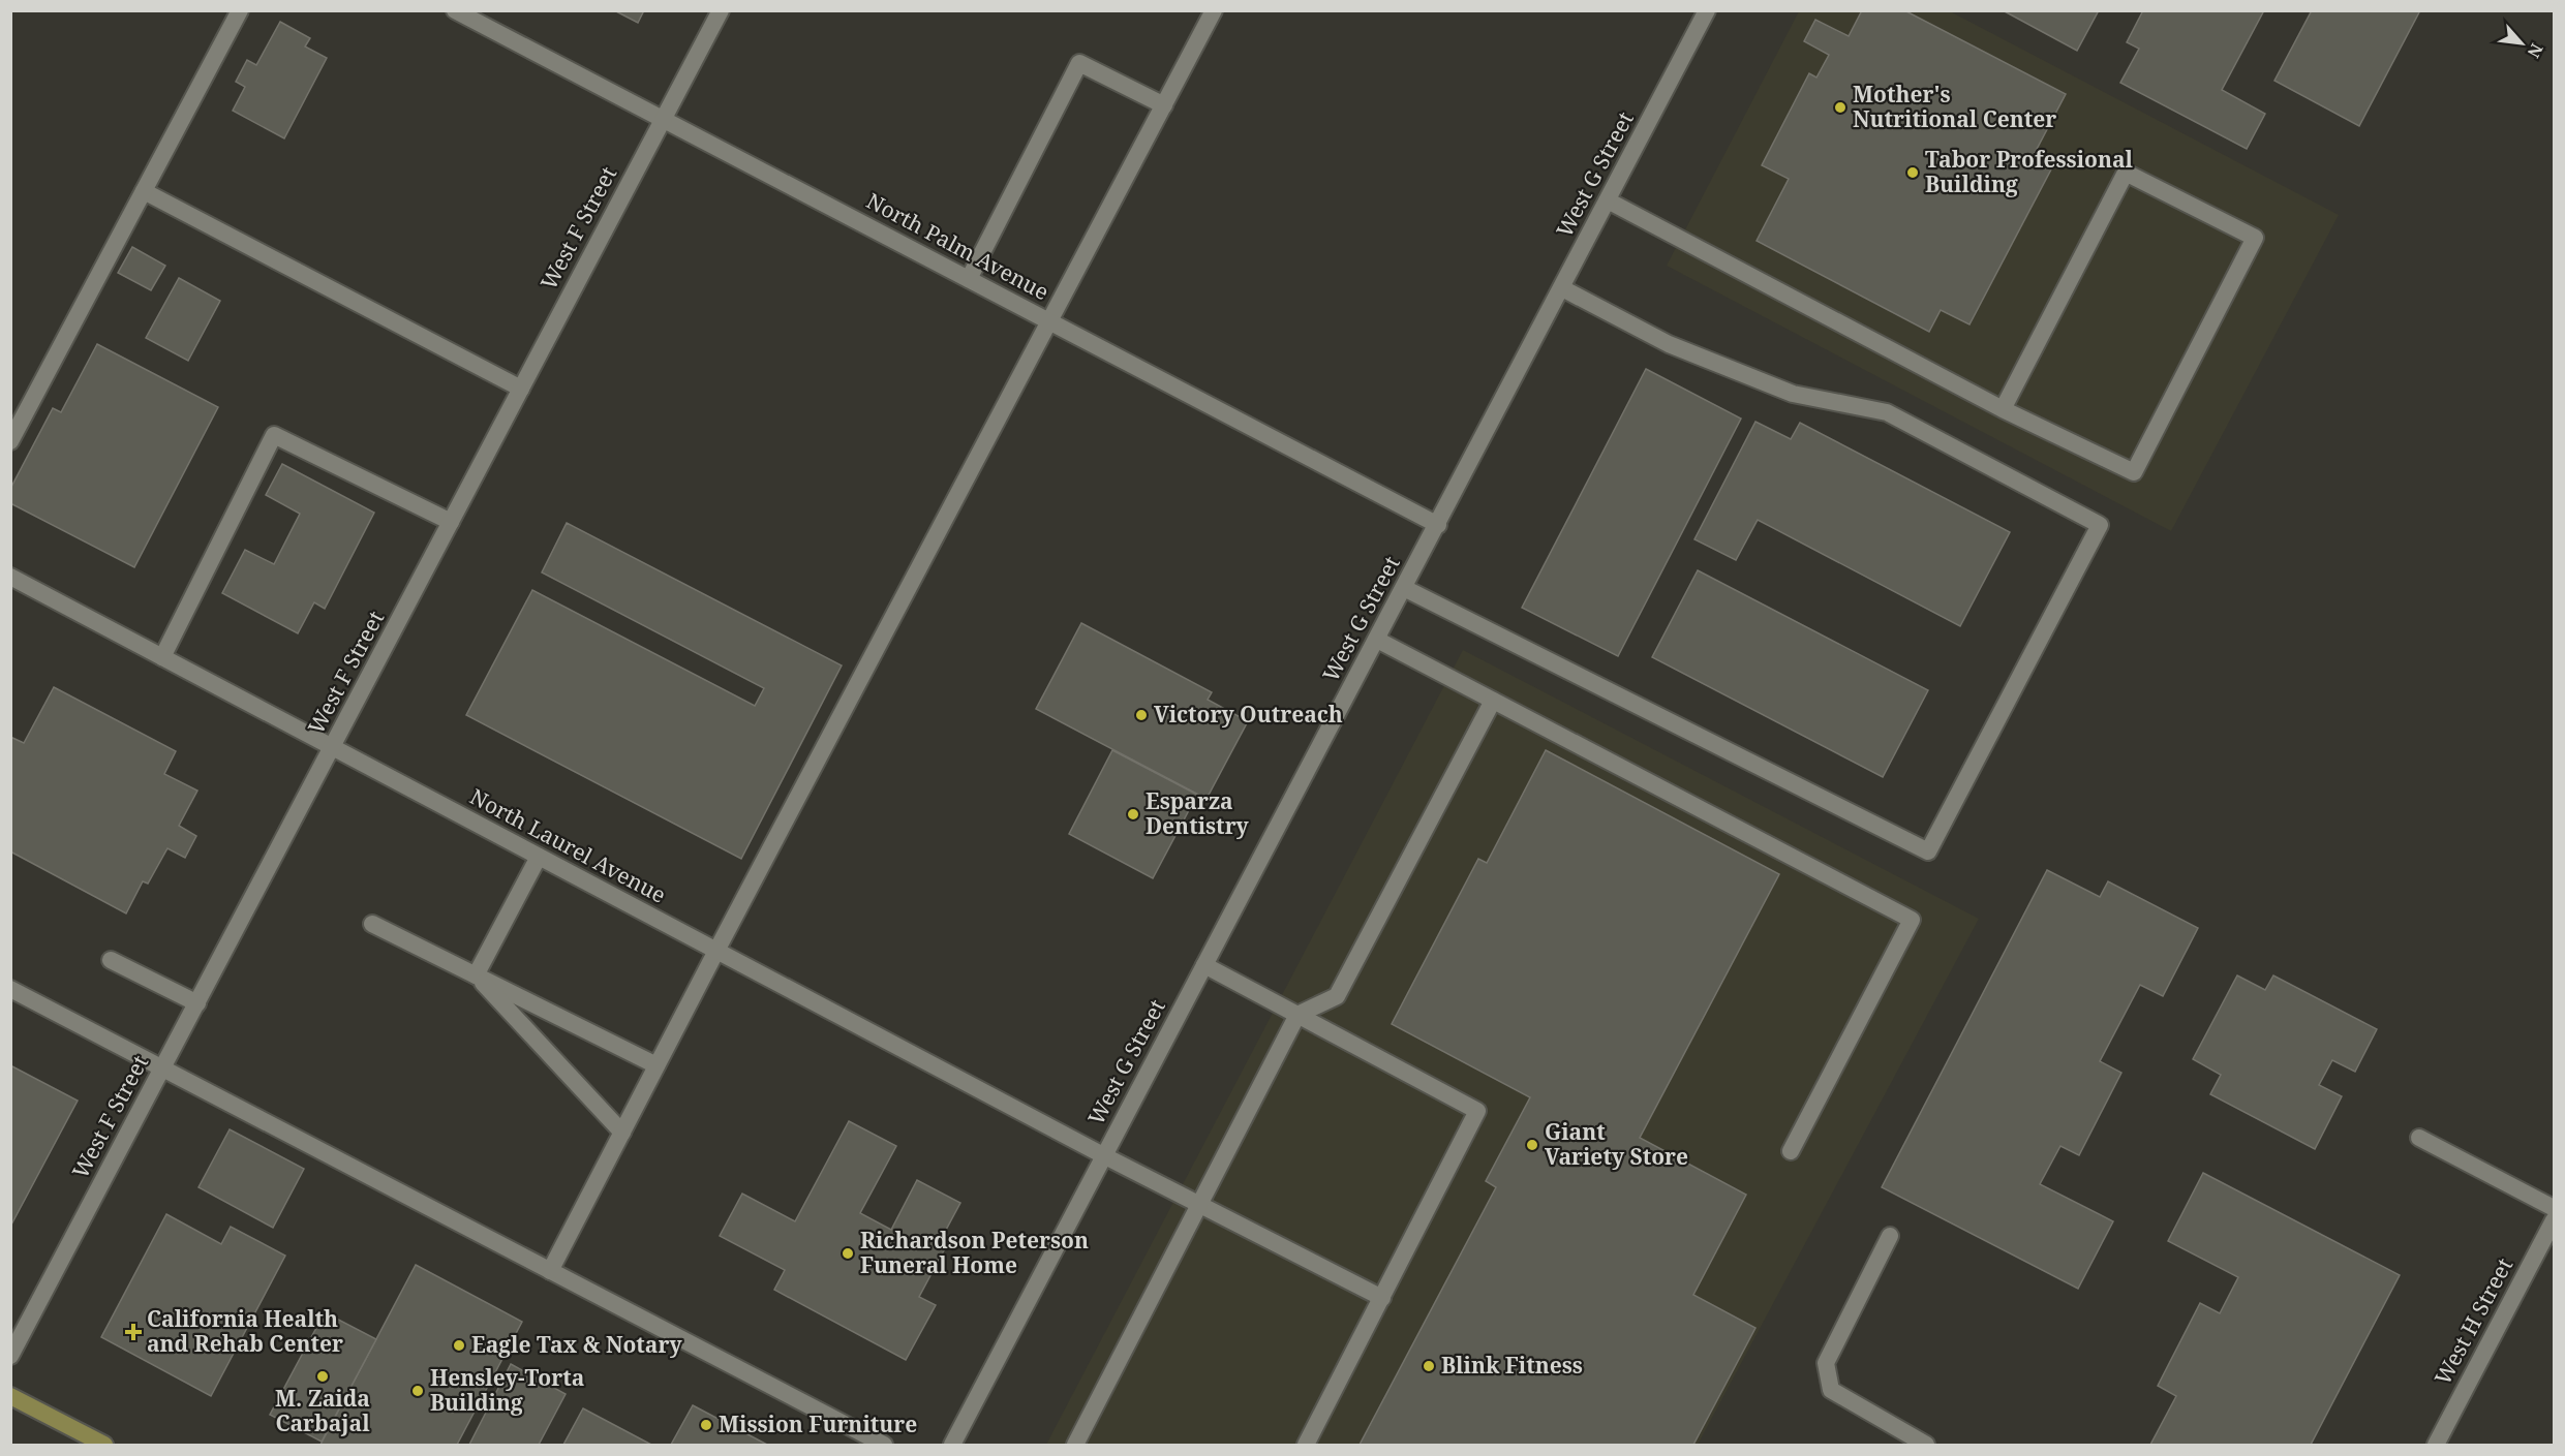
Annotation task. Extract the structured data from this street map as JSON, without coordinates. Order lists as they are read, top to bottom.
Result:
{
  "streets": {
    "street": [
      "West G Street",
      "West F Street",
      "North Palm Avenue",
      "North Laurel Avenue",
      "West H Street"
    ]
  },
  "crossings": [
    ["West G Street", "North Palm Avenue"],
    ["West G Street", "North Laurel Avenue"],
    ["West F Street", "North Palm Avenue"],
    ["West F Street", "North Laurel Avenue"]
  ],
  "places": {
    "other": [
      "Mother's Nutritional Center",
      "Tabor Professional Building",
      "Victory Outreach",
      "Esparza Dentistry",
      "Giant Variety Store",
      "Richardson Peterson Funeral Home",
      "Eagle Tax & Notary",
      "Blink Fitness",
      "M. Zaida Carbajal",
      "Hensley-Torta Building",
      "Mission Furniture"
    ],
    "health": ["California Health and Rehab Center"]
  },
  "north": "bottom right"
}
